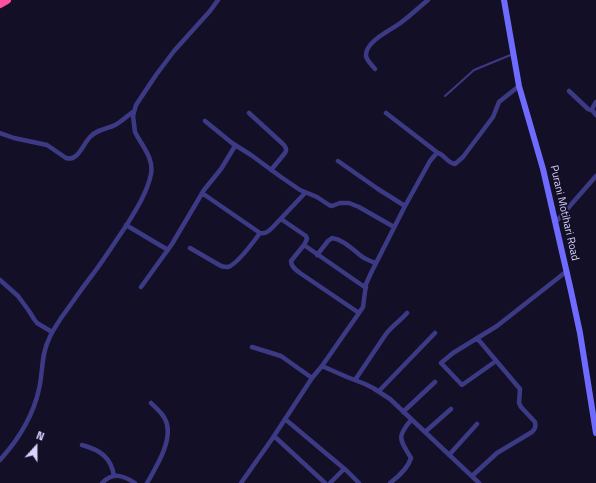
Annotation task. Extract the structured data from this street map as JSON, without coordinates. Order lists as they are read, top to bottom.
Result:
{
  "streets": {
    "main road": ["Purani Motihari Road"]
  },
  "north": "top"
}
